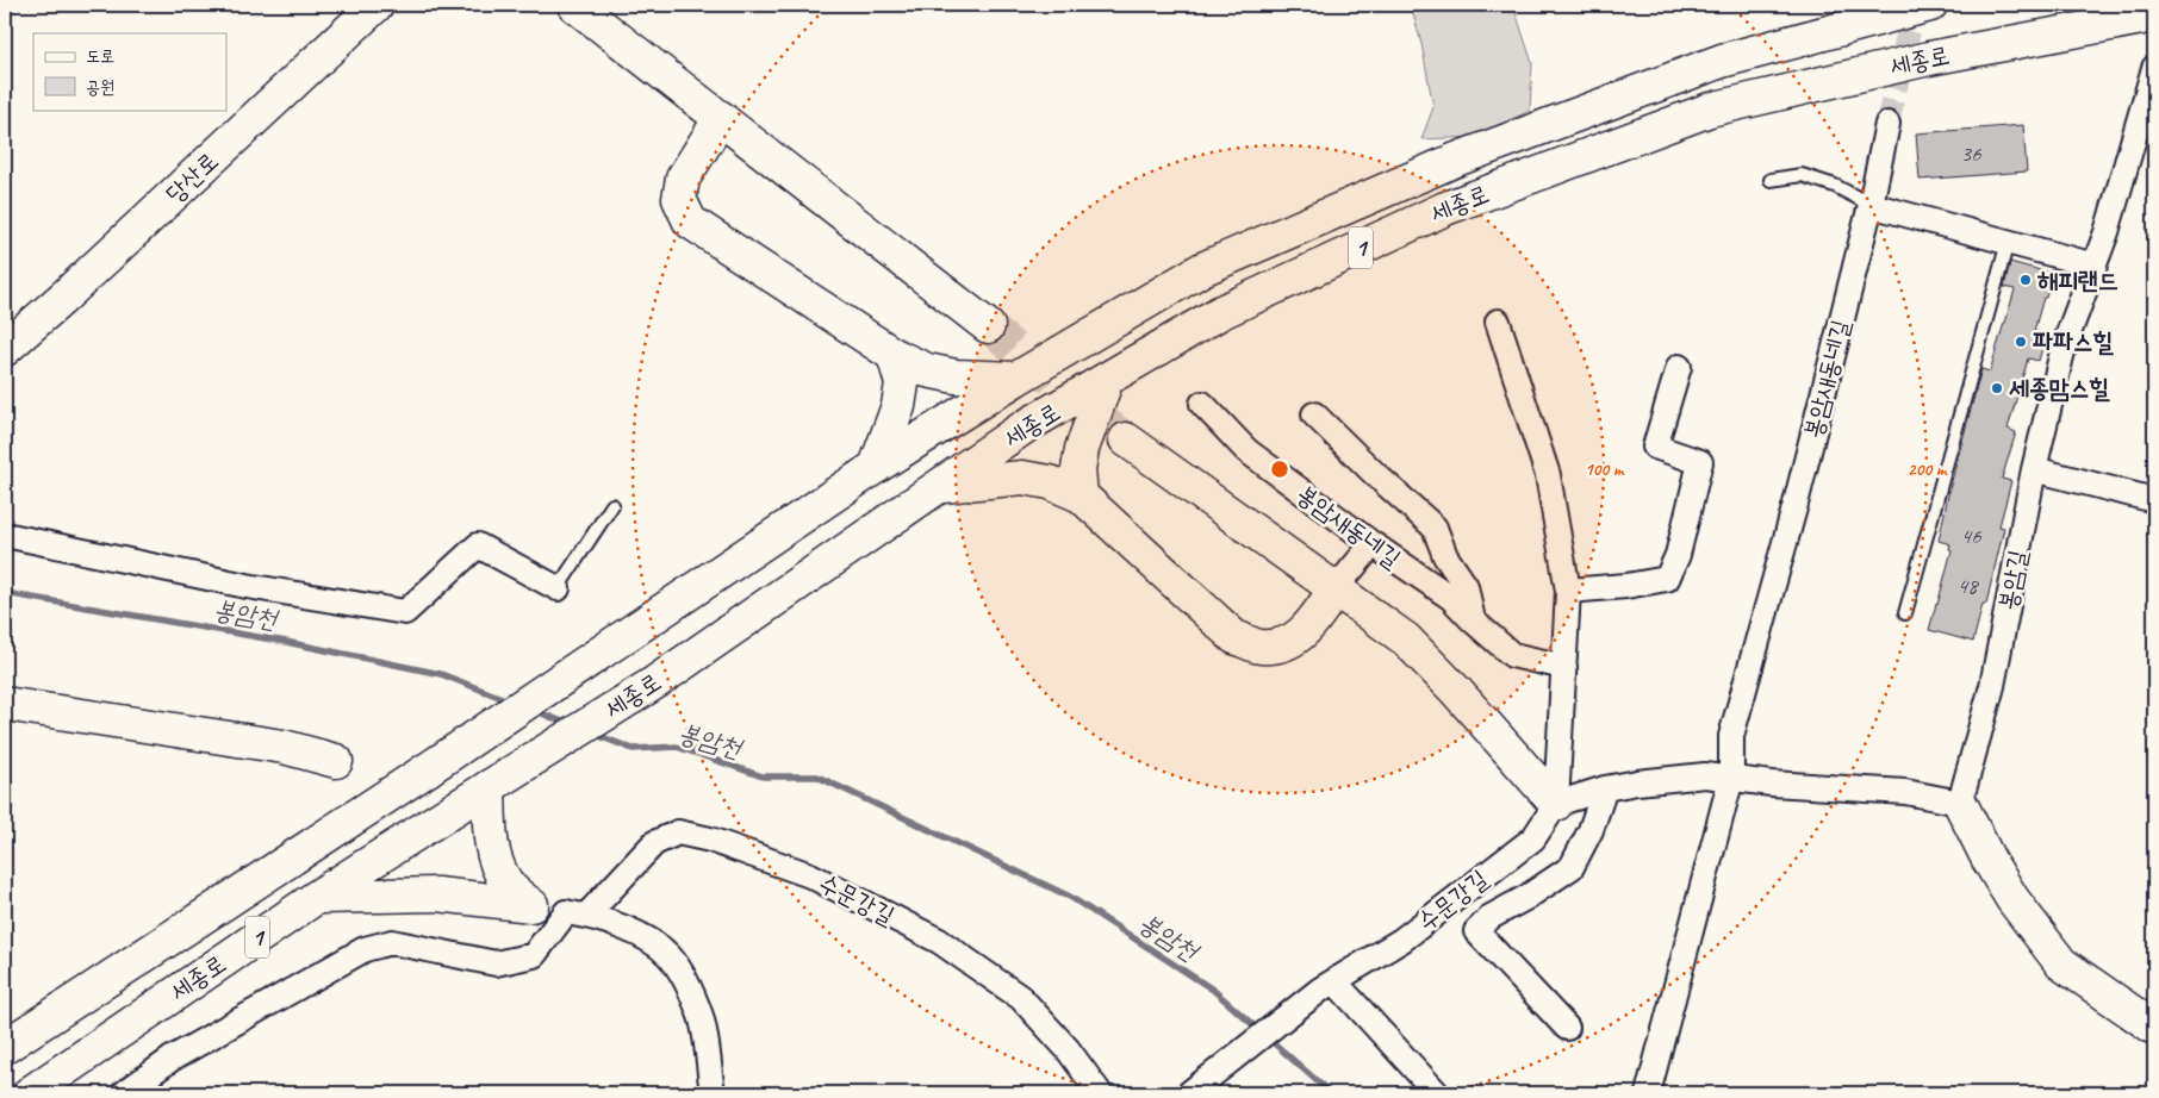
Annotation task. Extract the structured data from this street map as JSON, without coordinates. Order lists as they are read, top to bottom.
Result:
{
  "streets": {
    "main road": ["세종로", "당산로", "1"],
    "street": ["봉암새동네길", "봉암길", "수문강길"]
  },
  "water": ["봉암천"],
  "places": ["해피랜드", "파파스힐", "세종맘스힐"],
  "house_numbers": ["36", "46", "48"],
  "legend": ["도로", "공원"],
  "rings": ["100 m", "200 m"]
}
